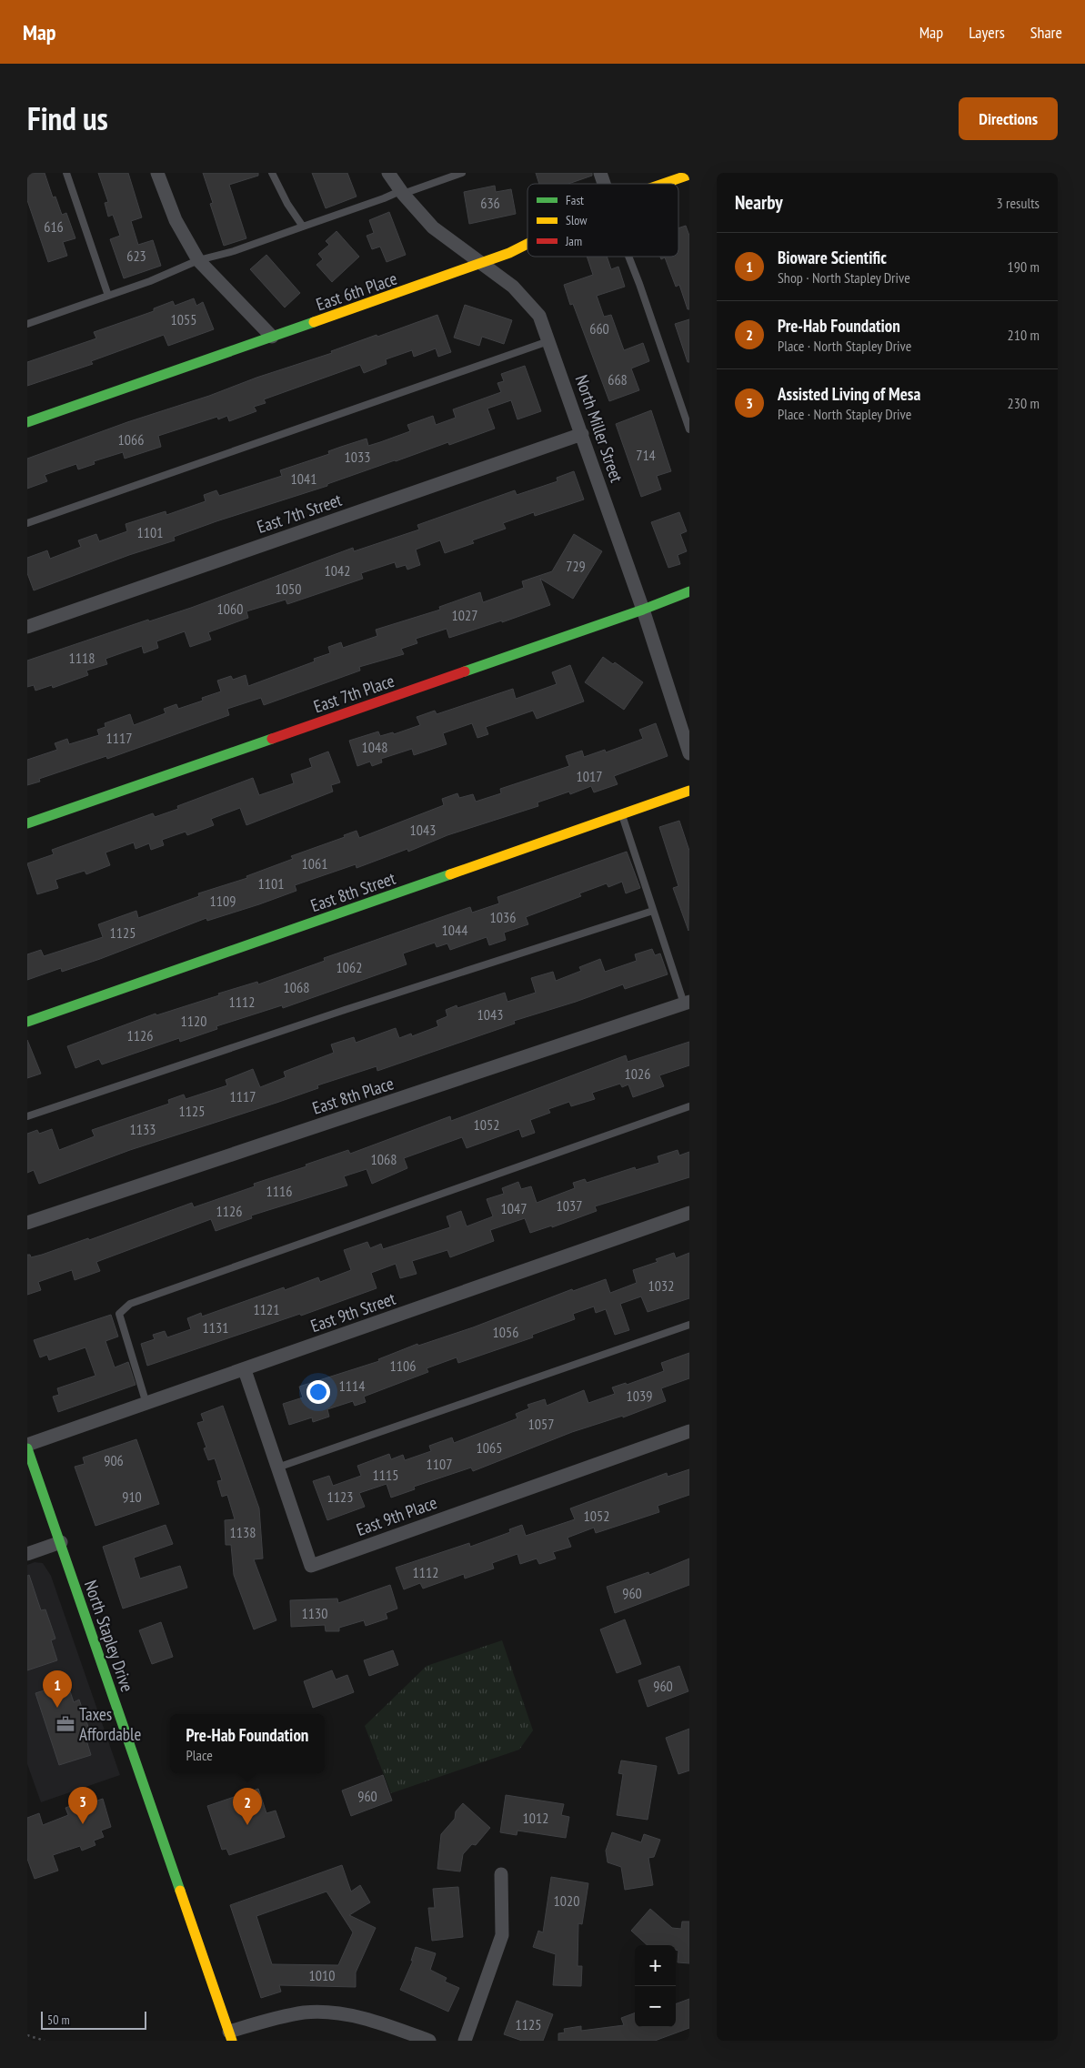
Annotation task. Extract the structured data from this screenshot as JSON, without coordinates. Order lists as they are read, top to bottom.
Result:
{
  "streets": {
    "street": [
      "East 6th Place",
      "North Miller Street",
      "East 7th Street",
      "East 7th Place",
      "East 8th Street",
      "East 8th Place",
      "East 9th Street",
      "East 9th Place",
      "North Stapley Drive"
    ]
  },
  "crossings": [
    ["East 6th Place", "North Miller Street"],
    ["North Miller Street", "East 7th Street"],
    ["North Miller Street", "East 7th Place"],
    ["East 9th Street", "East 9th Place"],
    ["East 9th Street", "North Stapley Drive"]
  ],
  "places": {
    "office": ["Taxes Affordable"]
  },
  "house_numbers": [
    "636",
    "616",
    "623",
    "1055",
    "660",
    "668",
    "1066",
    "714",
    "1033",
    "1041",
    "1101",
    "729",
    "1042",
    "1050",
    "1060",
    "1027",
    "1118",
    "1117",
    "1048",
    "1017",
    "1043",
    "1061",
    "1101",
    "1109",
    "1036",
    "1044",
    "1125",
    "1062",
    "1068",
    "1112",
    "1043",
    "1120",
    "1126",
    "1026",
    "1117",
    "1125",
    "1052",
    "1133",
    "1068",
    "1116",
    "1037",
    "1047",
    "1126",
    "1032",
    "1121",
    "1131",
    "1056",
    "1106",
    "1114",
    "1039",
    "1057",
    "1065",
    "906",
    "1107",
    "1115",
    "910",
    "1123",
    "1052",
    "1138",
    "1112",
    "960",
    "1130",
    "960",
    "960",
    "1012",
    "1020",
    "1010",
    "1125"
  ],
  "legend": ["Fast", "Slow", "Jam"],
  "scale_bar": "50 m",
  "page": {
    "header": "Map",
    "nav": ["Map", "Layers", "Share"],
    "title": "Find us",
    "buttons": "Directions",
    "heading": ["Nearby", "3 results"],
    "list": [
      {
        "mark": "1",
        "name": "Bioware Scientific",
        "note": "Shop · North Stapley Drive",
        "value": "190 m"
      },
      {
        "mark": "2",
        "name": "Pre-Hab Foundation",
        "note": "Place · North Stapley Drive",
        "value": "210 m"
      },
      {
        "mark": "3",
        "name": "Assisted Living of Mesa",
        "note": "Place · North Stapley Drive",
        "value": "230 m"
      }
    ],
    "pins": ["1", "3", "2"],
    "popup": ["Pre-Hab Foundation", "Place"],
    "map_buttons": ["+", "−"],
    "scale": "50 m"
  }
}
